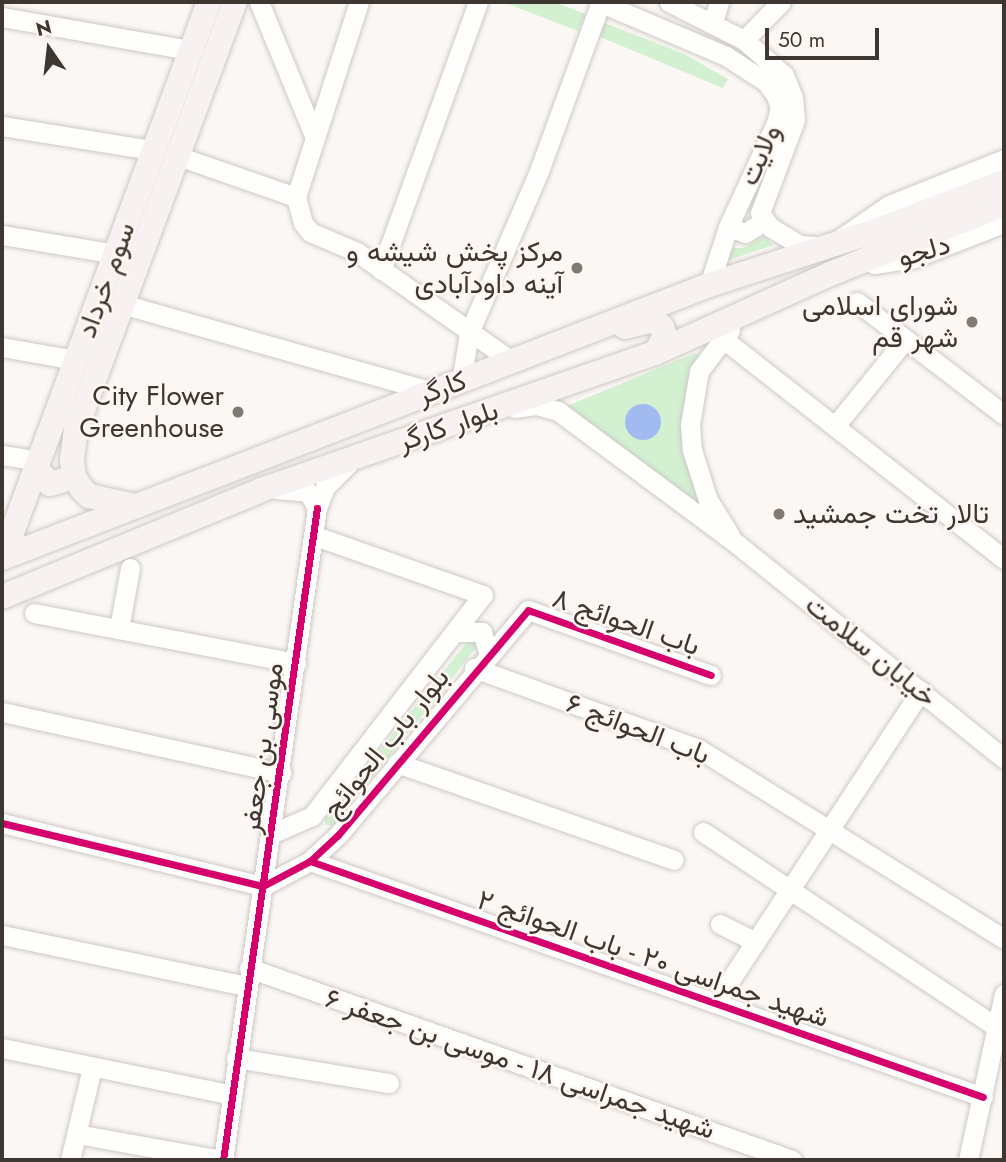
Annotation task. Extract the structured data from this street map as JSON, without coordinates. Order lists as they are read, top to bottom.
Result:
{
  "streets": {
    "main road": ["سوم خرداد", "کارگر", "بلوار کارگر"],
    "street": [
      "ولایت",
      "دلجو",
      "باب الحوائج ۸",
      "خیابان سلامت",
      "باب الحوائج ۶",
      "بلوار باب الحوائج",
      "موسی بن جعفر",
      "شهید جمراسی ۲۰ - باب الحوائج ۲",
      "شهید جمراسی ۱۸ - موسی بن جعفر ۶"
    ]
  },
  "crossings": [
    ["ولایت", "کارگر"],
    ["دلجو", "بلوار کارگر"],
    ["سوم خرداد", "کارگر"],
    ["کارگر", "بلوار کارگر"],
    ["بلوار کارگر", "خیابان سلامت"],
    ["بلوار کارگر", "موسی بن جعفر"],
    ["باب الحوائج ۸", "بلوار باب الحوائج"],
    ["باب الحوائج ۶", "بلوار باب الحوائج"],
    ["بلوار باب الحوائج", "موسی بن جعفر"],
    ["بلوار باب الحوائج", "شهید جمراسی ۲۰ - باب الحوائج ۲"],
    ["موسی بن جعفر", "شهید جمراسی ۱۸ - موسی بن جعفر ۶"]
  ],
  "places": [
    "مرکز پخش شیشه و آینه داودآبادی",
    "شورای اسلامی شهر قم",
    "City Flower Greenhouse",
    "تالار تخت جمشید"
  ],
  "scale_bar": "50 m",
  "north": "top"
}
